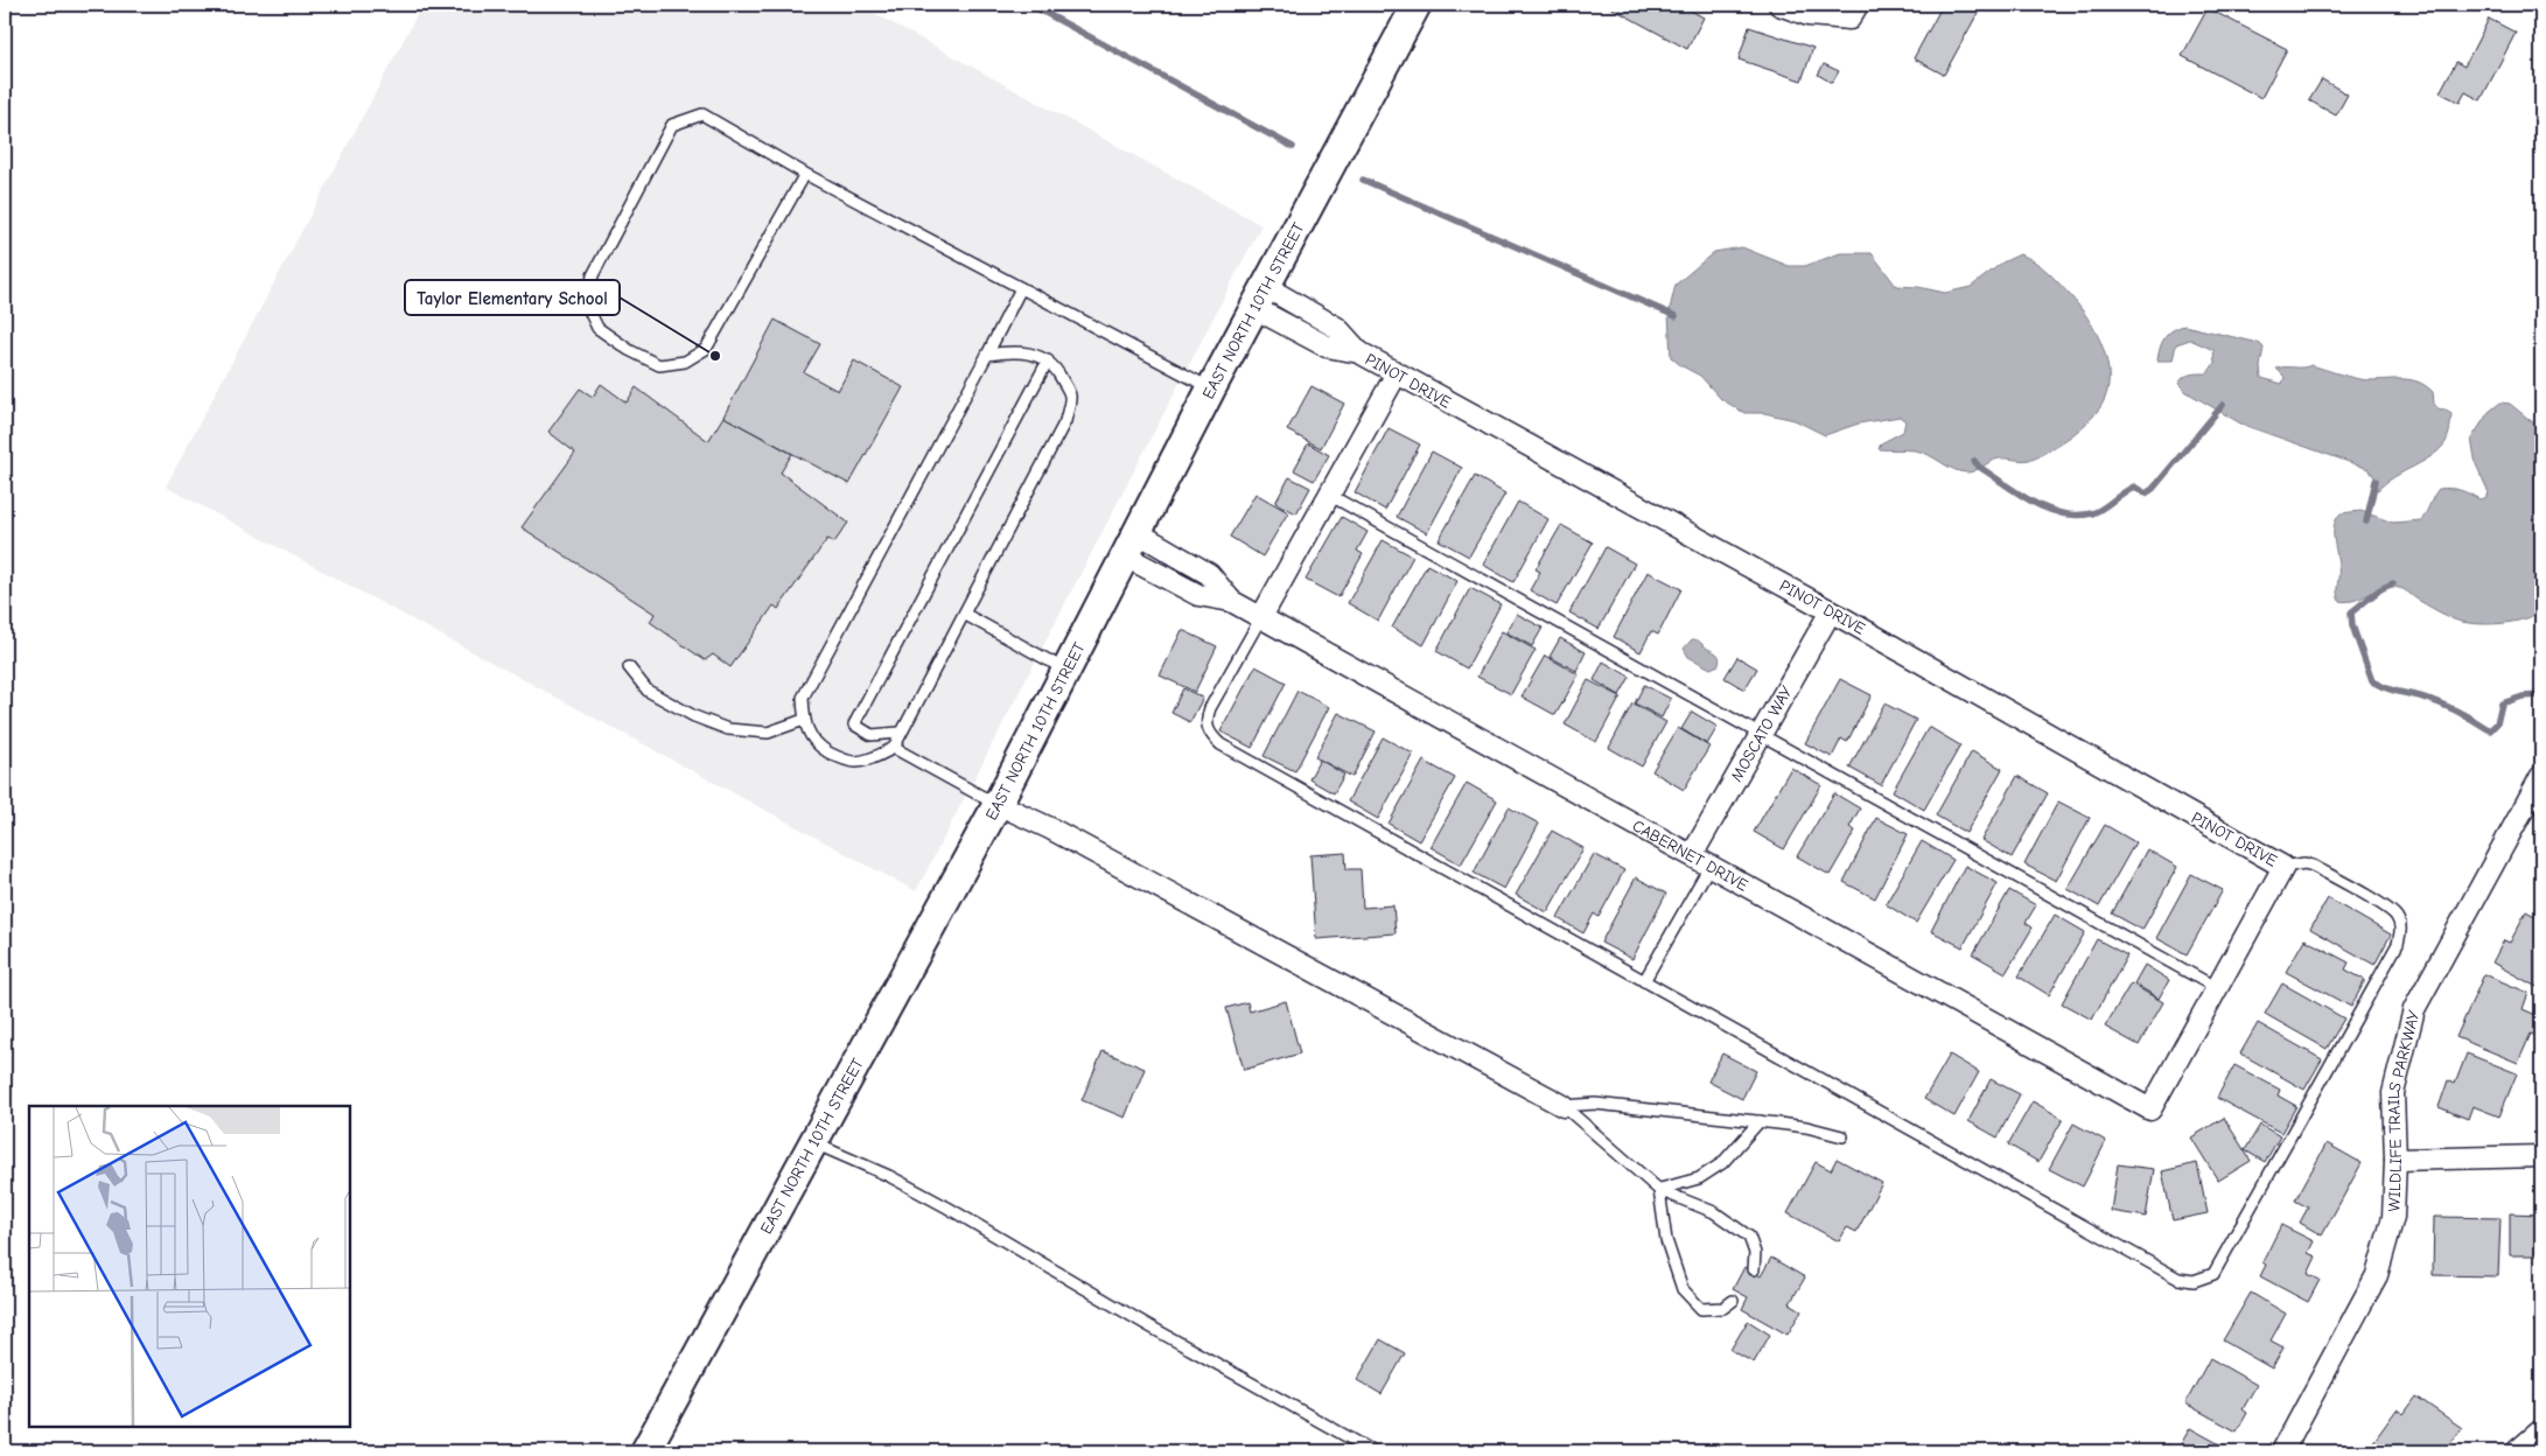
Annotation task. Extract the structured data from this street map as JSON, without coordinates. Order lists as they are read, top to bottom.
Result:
{
  "streets": {
    "main road": ["EAST NORTH 10TH STREET"],
    "street": [
      "PINOT DRIVE",
      "MOSCATO WAY",
      "CABERNET DRIVE",
      "WILDLIFE TRAILS PARKWAY"
    ]
  },
  "crossings": [
    ["EAST NORTH 10TH STREET", "PINOT DRIVE"],
    ["EAST NORTH 10TH STREET", "CABERNET DRIVE"],
    ["PINOT DRIVE", "MOSCATO WAY"],
    ["MOSCATO WAY", "CABERNET DRIVE"]
  ],
  "places": ["Taylor Elementary School"]
}
